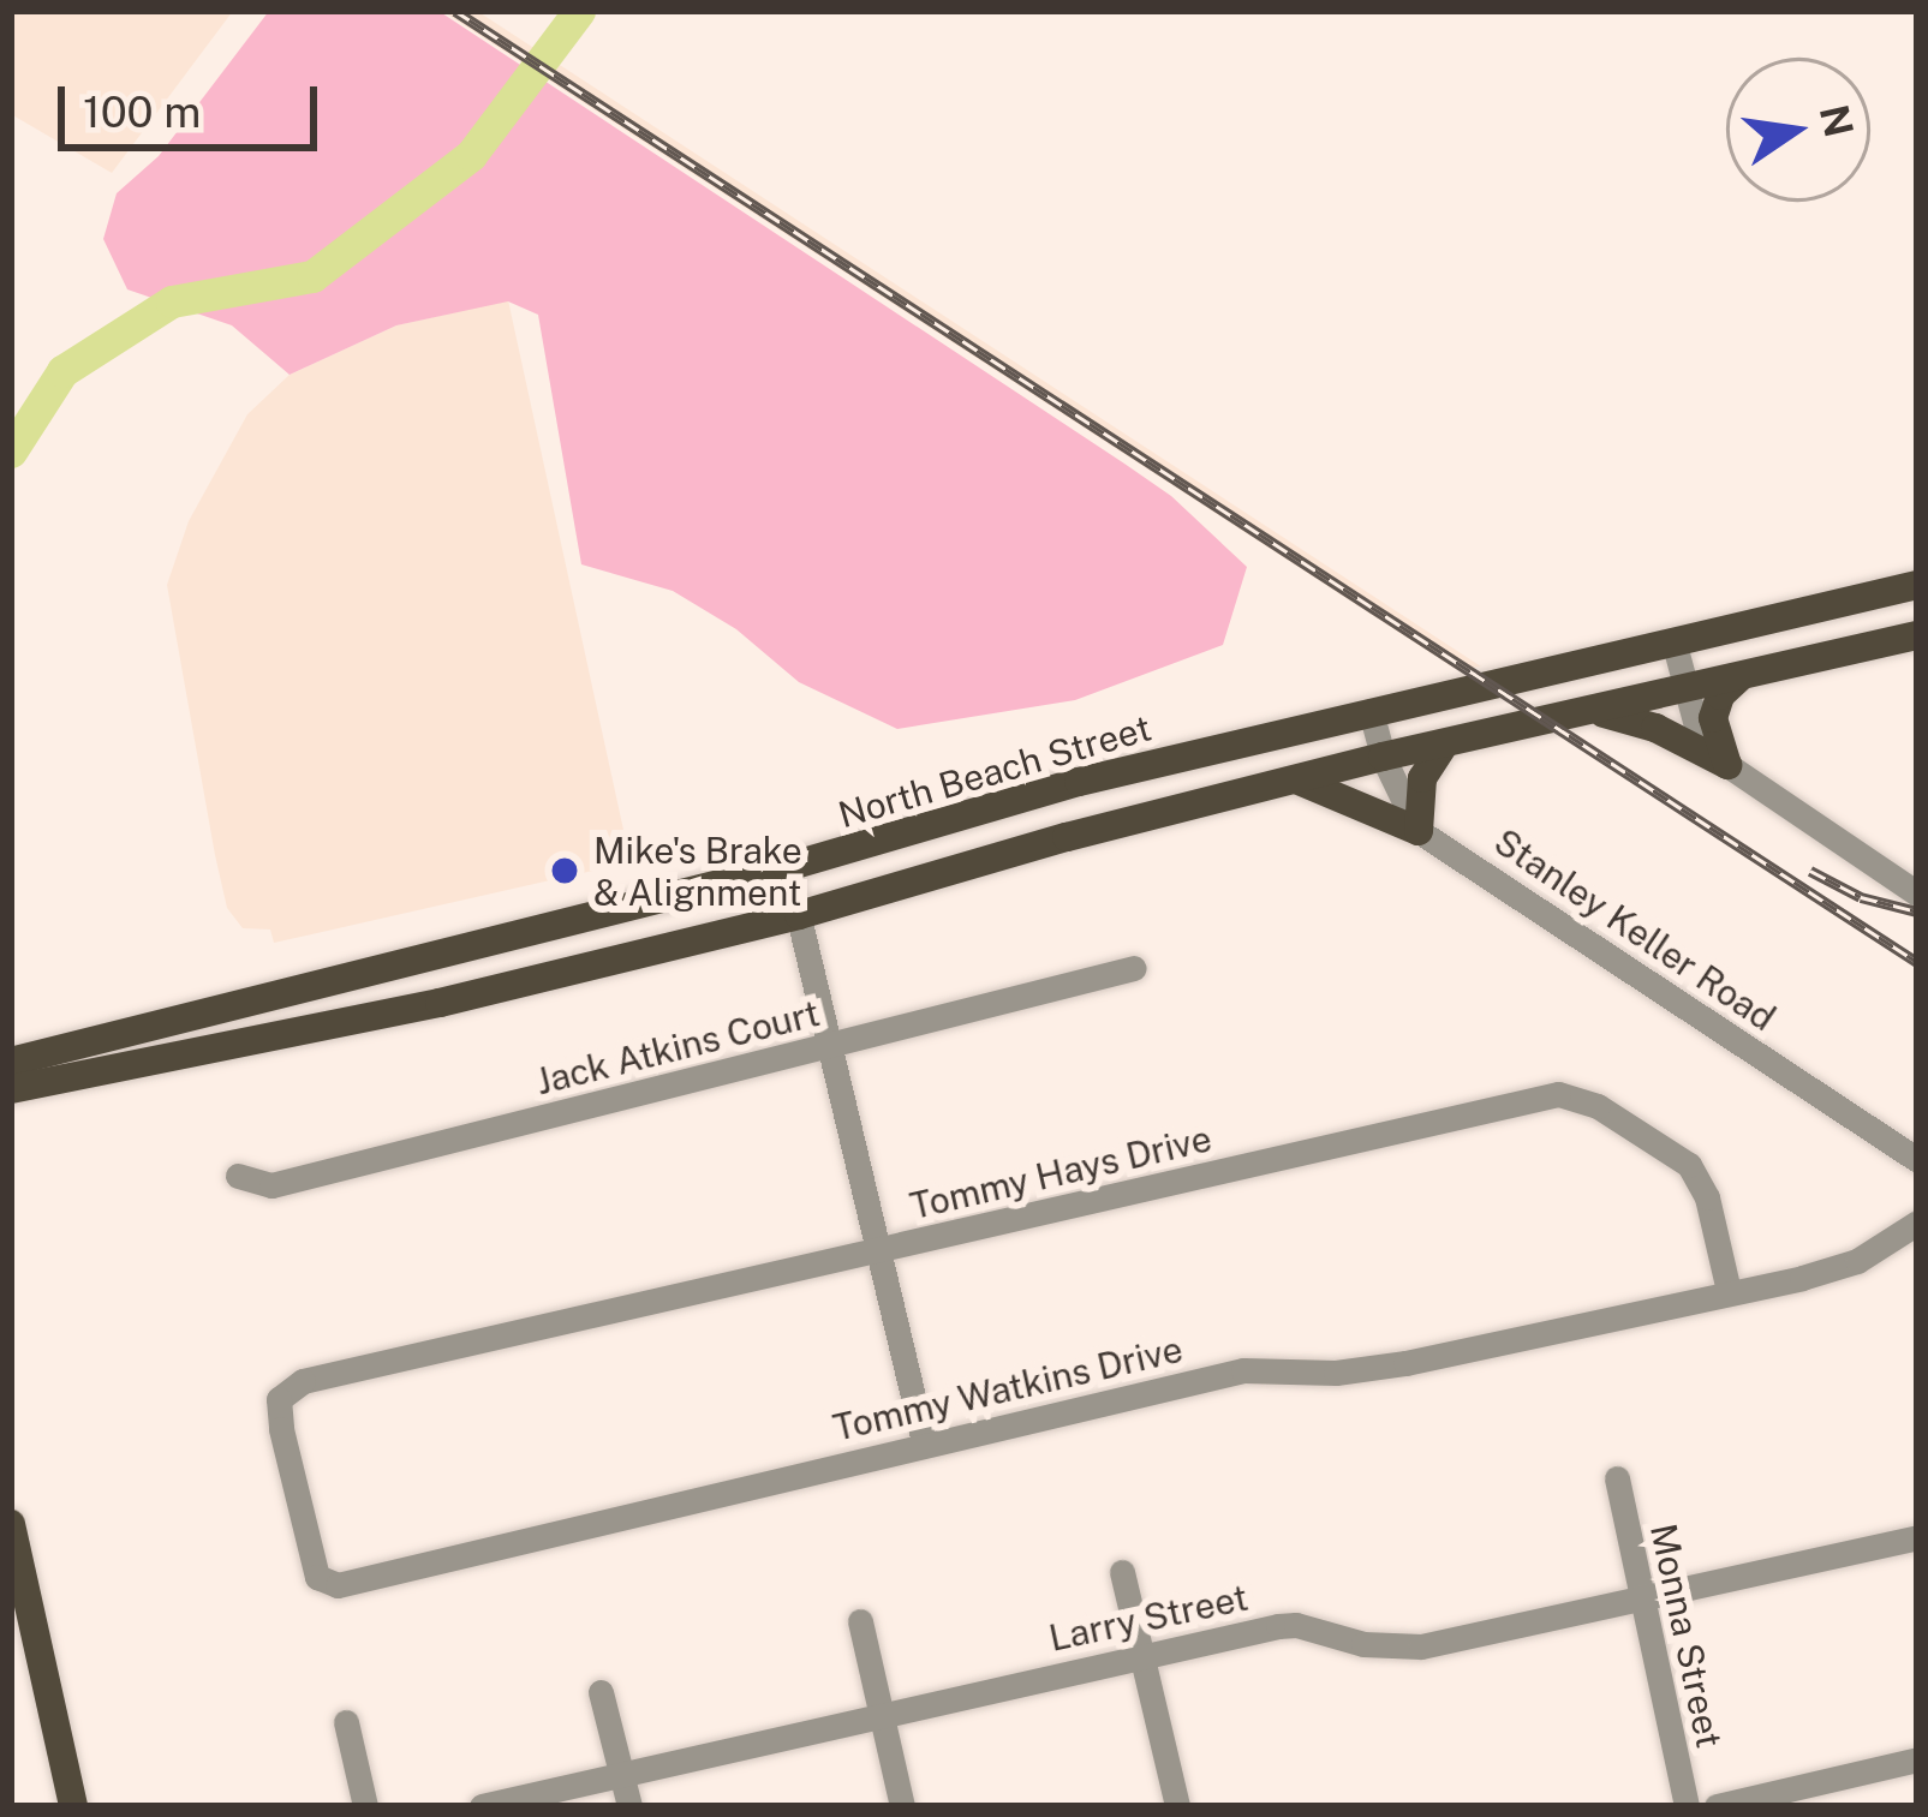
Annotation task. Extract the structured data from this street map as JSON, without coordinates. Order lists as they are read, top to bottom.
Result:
{
  "streets": {
    "main road": ["North Beach Street"],
    "street": [
      "Stanley Keller Road",
      "Jack Atkins Court",
      "Tommy Hays Drive",
      "Tommy Watkins Drive",
      "Larry Street",
      "Monna Street"
    ]
  },
  "crossings": [
    ["Tommy Hays Drive", "Tommy Watkins Drive"],
    ["Larry Street", "Monna Street"]
  ],
  "places": ["Mike's Brake & Alignment"],
  "scale_bar": "100 m",
  "north": "right"
}
